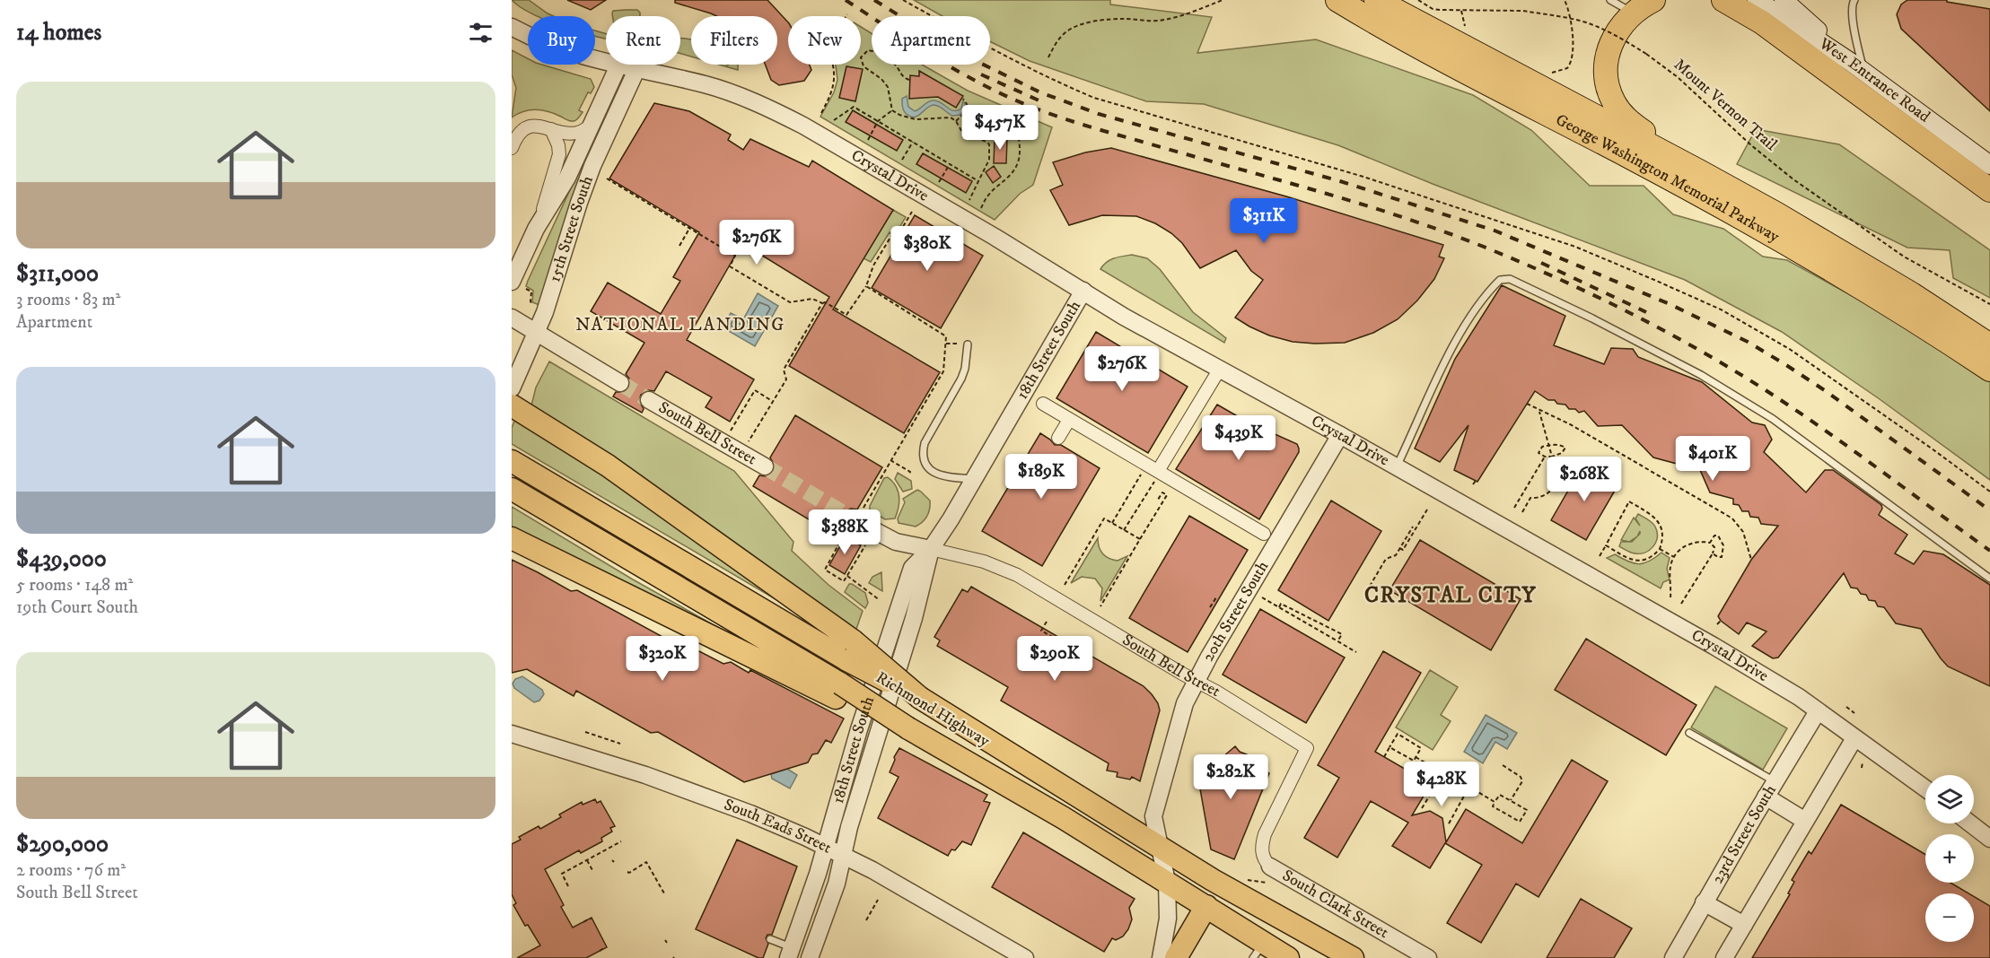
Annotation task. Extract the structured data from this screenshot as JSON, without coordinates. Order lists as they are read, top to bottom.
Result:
{
  "streets": {
    "highway": ["George Washington Memorial Parkway", "Richmond Highway"],
    "main road": ["West Entrance Road"],
    "street": [
      "Crystal Drive",
      "15th Street South",
      "18th Street South",
      "South Bell Street",
      "20th Street South",
      "South Eads Street",
      "23rd Street South",
      "South Clark Street"
    ],
    "path": ["Mount Vernon Trail"]
  },
  "crossings": [
    ["Crystal Drive", "15th Street South"],
    ["Crystal Drive", "18th Street South"],
    ["Crystal Drive", "20th Street South"],
    ["Crystal Drive", "23rd Street South"],
    ["18th Street South", "South Bell Street"],
    ["18th Street South", "South Eads Street"],
    ["South Bell Street", "20th Street South"],
    ["South Bell Street", "South Clark Street"],
    ["20th Street South", "Richmond Highway"]
  ],
  "districts": ["NATIONAL LANDING", "CRYSTAL CITY"],
  "page": {
    "heading": "14 homes",
    "chip": [
      "Buy",
      "Rent",
      "Filters",
      "New",
      "Apartment"
    ],
    "list": [
      {
        "name": "$311,000",
        "note": "3 rooms · 83 m² · Apartment"
      },
      {
        "name": "$439,000",
        "note": "5 rooms · 148 m² · 19th Court South"
      },
      {
        "name": "$290,000",
        "note": "2 rooms · 76 m² · South Bell Street"
      }
    ],
    "price": [
      "$457K",
      "$311K",
      "$276K",
      "$380K",
      "$276K",
      "$439K",
      "$401K",
      "$189K",
      "$268K",
      "$388K",
      "$320K",
      "$290K",
      "$282K",
      "$428K"
    ],
    "map_buttons": ["+", "−"]
  }
}
